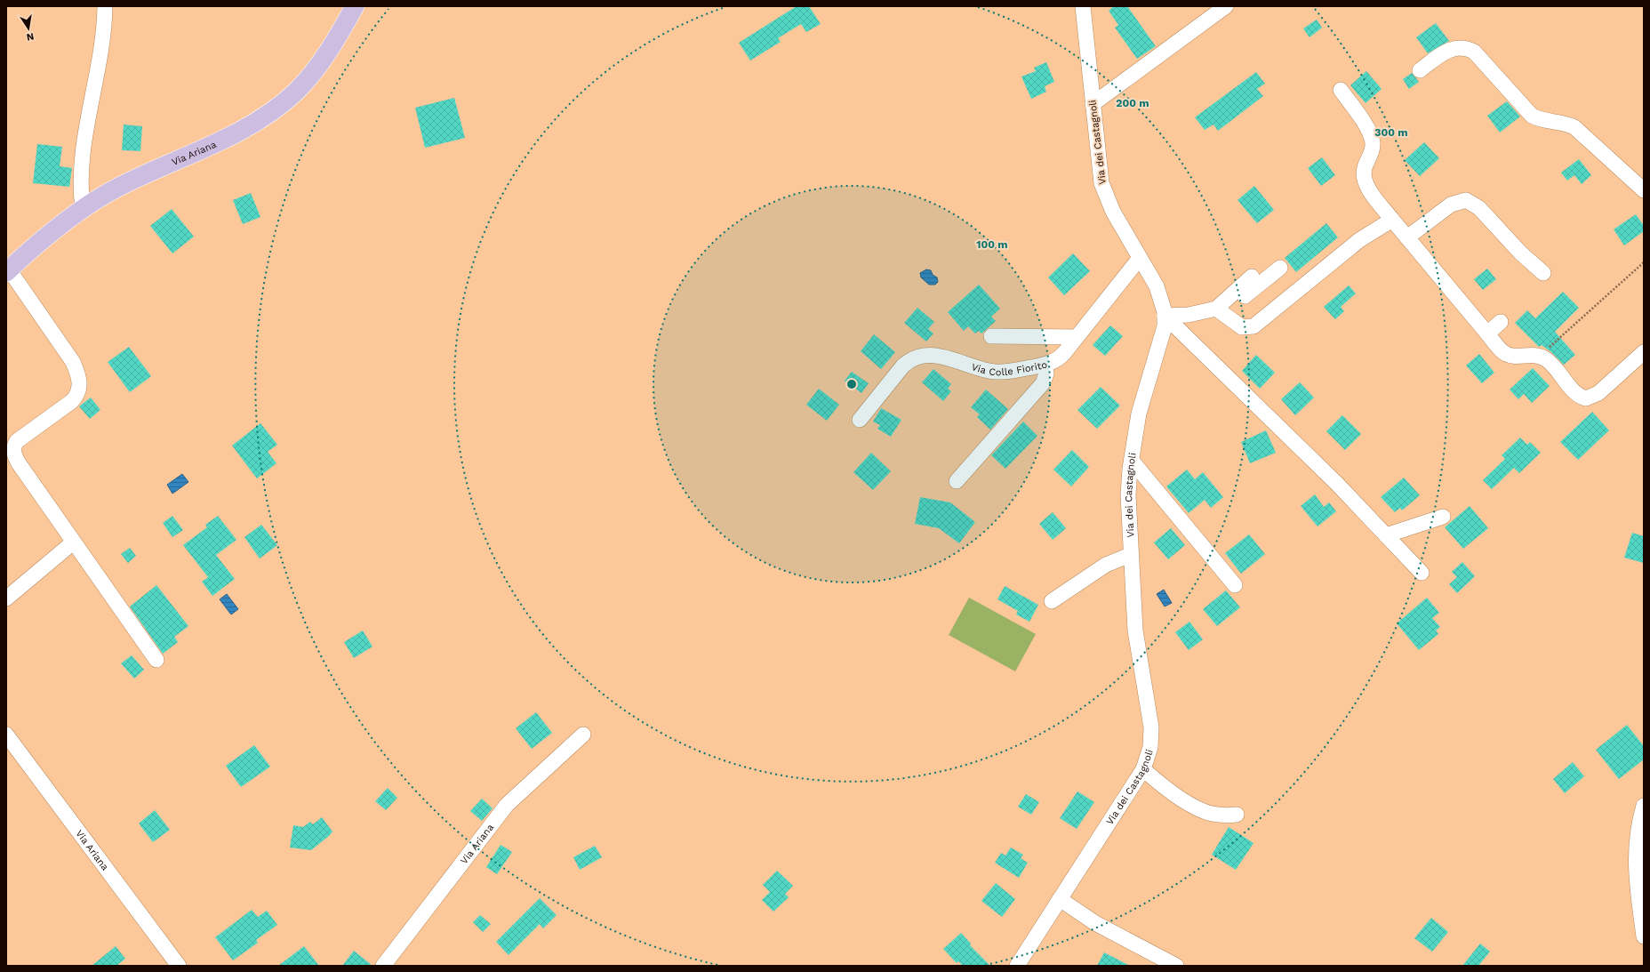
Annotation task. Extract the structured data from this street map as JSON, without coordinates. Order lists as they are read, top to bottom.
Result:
{
  "streets": {
    "main road": ["Via Ariana"],
    "street": ["Via dei Castagnoli", "Via Colle Fiorito"]
  },
  "crossings": [
    ["Via dei Castagnoli", "Via Colle Fiorito"]
  ],
  "north": "bottom",
  "rings": ["200 m", "300 m", "100 m"]
}
